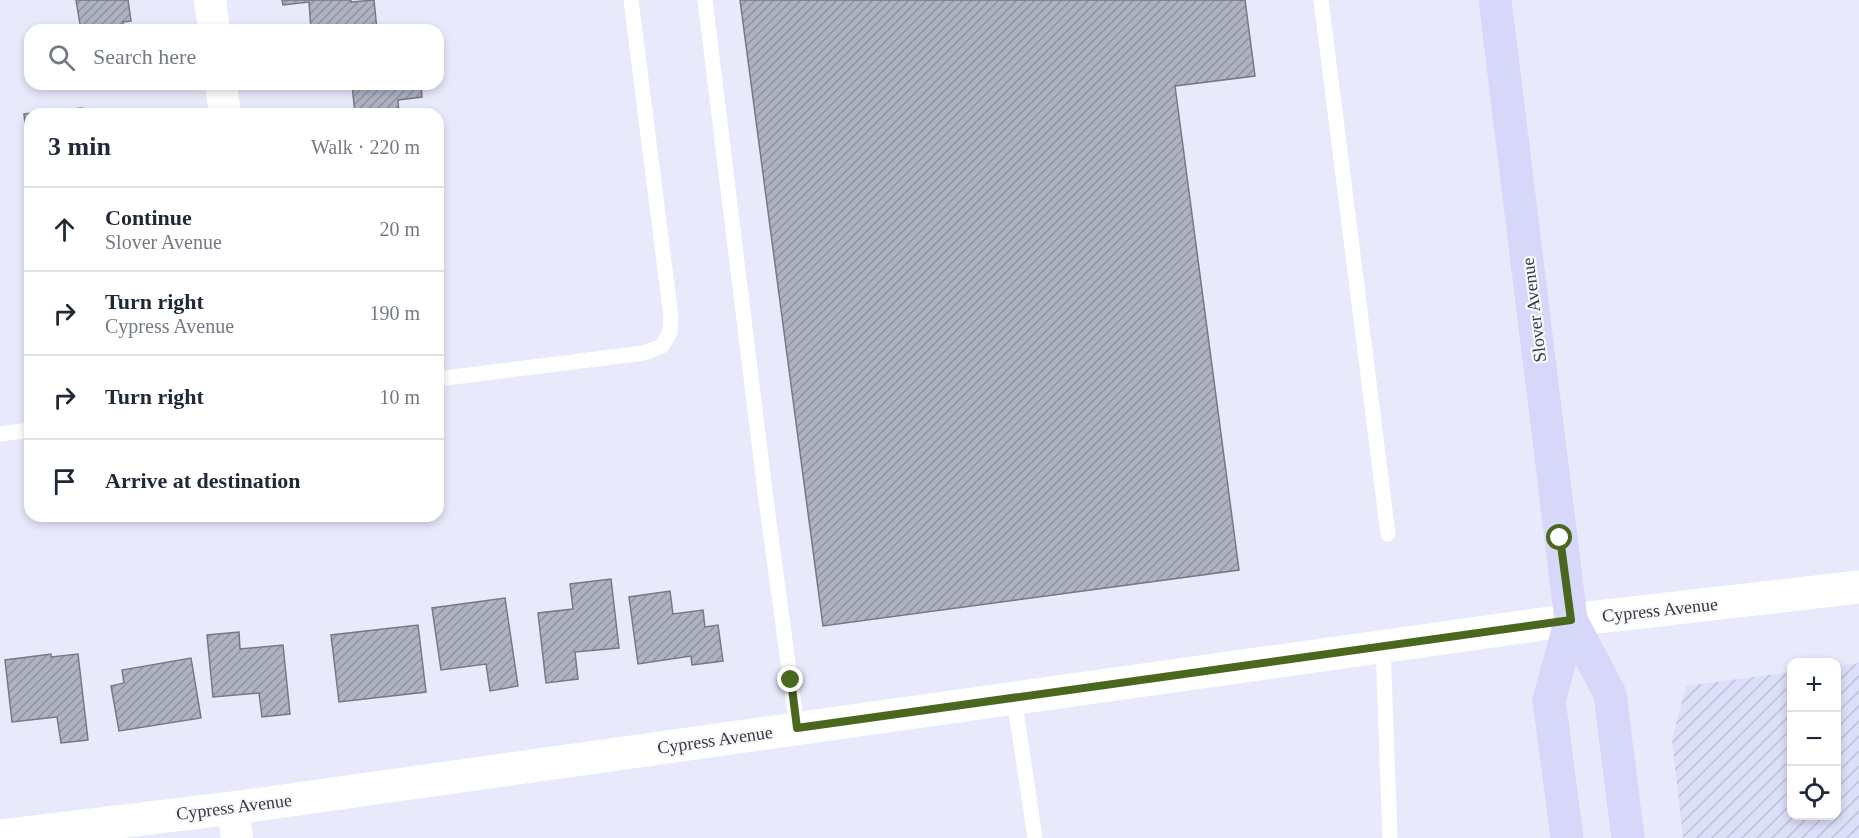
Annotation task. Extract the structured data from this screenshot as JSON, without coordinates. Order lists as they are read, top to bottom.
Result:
{
  "streets": {
    "main road": ["Slover Avenue"],
    "street": ["Cypress Avenue"]
  },
  "crossings": [
    ["Slover Avenue", "Cypress Avenue"]
  ],
  "page": {
    "search": "Search here",
    "heading": ["3 min", "Walk · 220 m"],
    "list": [
      ["Continue", "Slover Avenue", "20 m"],
      ["Turn right", "Cypress Avenue", "190 m"],
      ["Turn right", "10 m"],
      "Arrive at destination"
    ],
    "map_buttons": ["+", "−"]
  }
}
